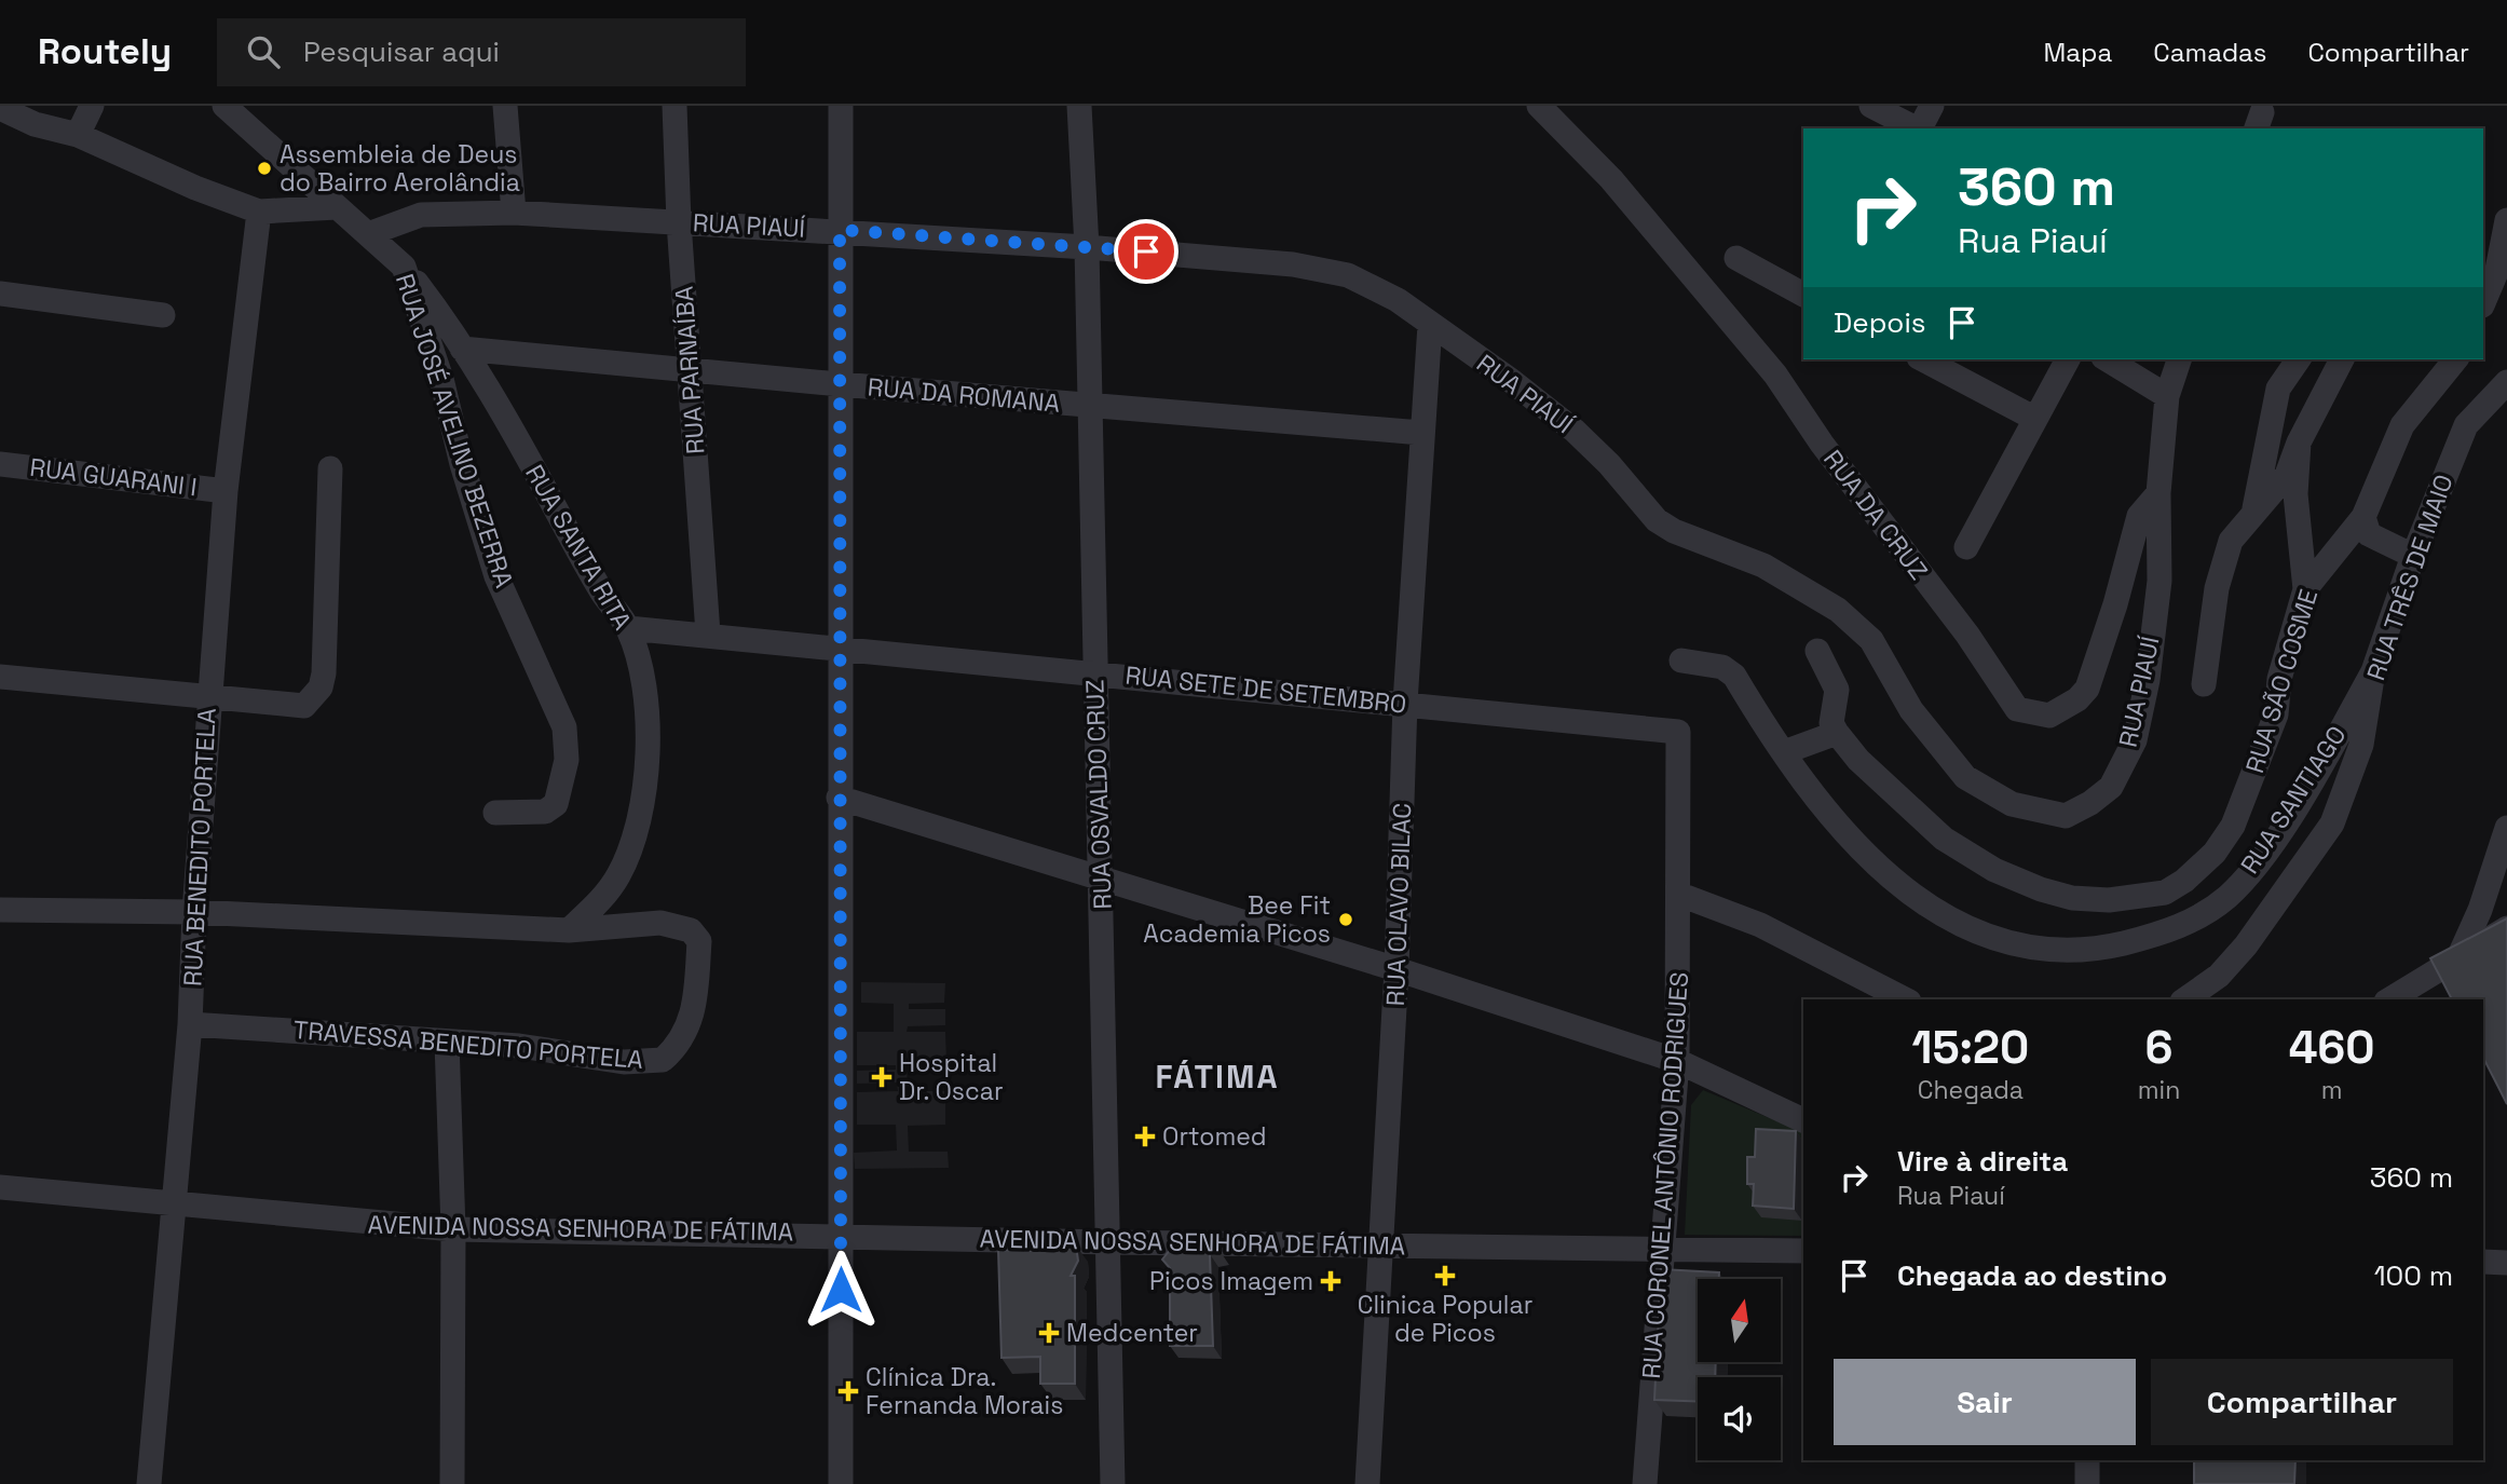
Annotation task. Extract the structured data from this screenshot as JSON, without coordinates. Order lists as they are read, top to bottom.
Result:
{
  "streets": {
    "street": [
      "RUA PIAUÍ",
      "RUA PARNAÍBA",
      "RUA DA ROMANA",
      "RUA JOSÉ AVELINO BEZERRA",
      "RUA GUARANI I",
      "RUA DA CRUZ",
      "RUA SANTA RITA",
      "RUA TRÊS DE MAIO",
      "RUA SÃO COSME",
      "RUA SETE DE SETEMBRO",
      "RUA OSVALDO CRUZ",
      "RUA SANTIAGO",
      "RUA BENEDITO PORTELA",
      "RUA OLAVO BILAC",
      "TRAVESSA BENEDITO PORTELA",
      "RUA CORONEL ANTÔNIO RODRIGUES",
      "AVENIDA NOSSA SENHORA DE FÁTIMA"
    ]
  },
  "crossings": [
    ["RUA PIAUÍ", "RUA PARNAÍBA"],
    ["RUA PIAUÍ", "RUA JOSÉ AVELINO BEZERRA"],
    ["RUA PIAUÍ", "RUA DA CRUZ"],
    ["RUA PIAUÍ", "RUA OSVALDO CRUZ"],
    ["RUA PIAUÍ", "RUA OLAVO BILAC"],
    ["RUA PARNAÍBA", "RUA DA ROMANA"],
    ["RUA PARNAÍBA", "RUA SETE DE SETEMBRO"],
    ["RUA DA ROMANA", "RUA SANTA RITA"],
    ["RUA DA ROMANA", "RUA OSVALDO CRUZ"],
    ["RUA DA ROMANA", "RUA OLAVO BILAC"],
    ["RUA JOSÉ AVELINO BEZERRA", "RUA SANTA RITA"],
    ["RUA GUARANI I", "RUA BENEDITO PORTELA"],
    ["RUA SANTA RITA", "RUA SETE DE SETEMBRO"],
    ["RUA SANTA RITA", "TRAVESSA BENEDITO PORTELA"],
    ["RUA TRÊS DE MAIO", "RUA SANTIAGO"],
    ["RUA SETE DE SETEMBRO", "RUA OSVALDO CRUZ"],
    ["RUA SETE DE SETEMBRO", "RUA OLAVO BILAC"],
    ["RUA SETE DE SETEMBRO", "RUA CORONEL ANTÔNIO RODRIGUES"],
    ["RUA OSVALDO CRUZ", "AVENIDA NOSSA SENHORA DE FÁTIMA"],
    ["RUA BENEDITO PORTELA", "TRAVESSA BENEDITO PORTELA"],
    ["RUA BENEDITO PORTELA", "AVENIDA NOSSA SENHORA DE FÁTIMA"],
    ["RUA OLAVO BILAC", "AVENIDA NOSSA SENHORA DE FÁTIMA"],
    ["RUA CORONEL ANTÔNIO RODRIGUES", "AVENIDA NOSSA SENHORA DE FÁTIMA"]
  ],
  "districts": ["FÁTIMA"],
  "places": {
    "other": ["Assembleia de Deus do Bairro Aerolândia", "Bee Fit Academia Picos"],
    "health": [
      "Hospital Dr. Oscar",
      "Ortomed",
      "Clinica Popular de Picos",
      "Picos Imagem",
      "Medcenter",
      "Clínica Dra. Fernanda Morais"
    ]
  },
  "north": "top",
  "page": {
    "header": "Routely",
    "search": "Pesquisar aqui",
    "nav": ["Mapa", "Camadas", "Compartilhar"],
    "turn": ["360 m", "Rua Piauí"],
    "then": "Depois",
    "eta": [
      "15:20",
      "Chegada",
      "6",
      "min",
      "460",
      "m"
    ],
    "list": [
      {
        "name": "Vire à direita",
        "note": "Rua Piauí",
        "value": "360 m"
      },
      {
        "name": "Chegada ao destino",
        "value": "100 m"
      }
    ],
    "buttons": ["Sair", "Compartilhar"]
  }
}
